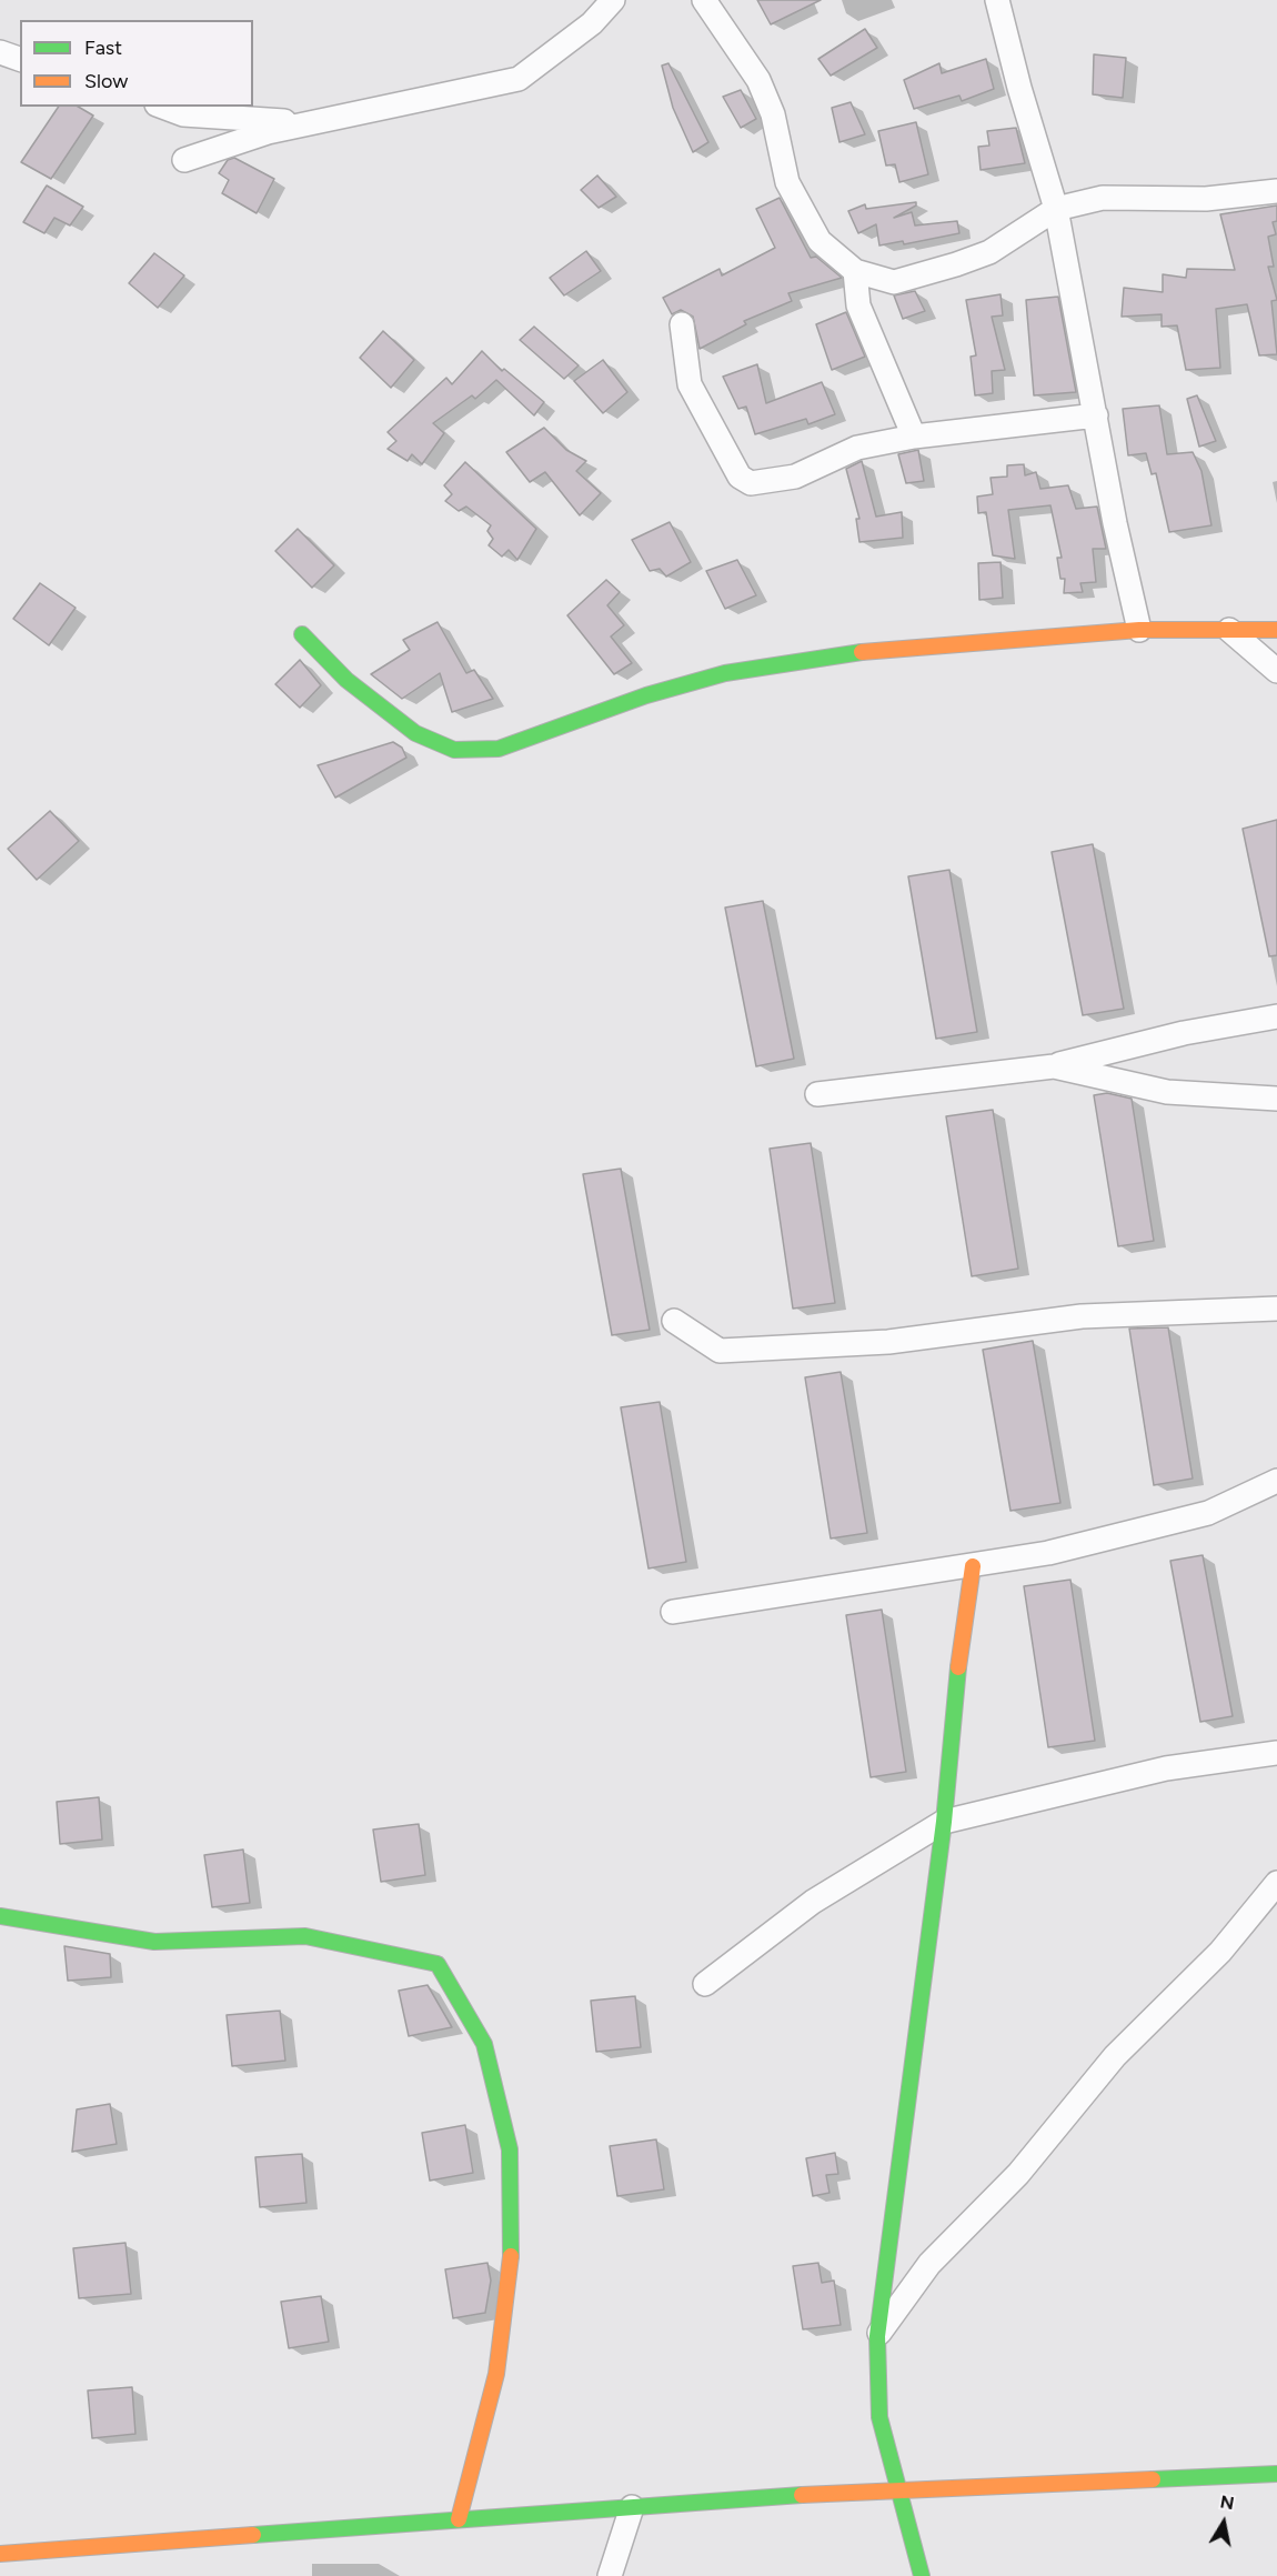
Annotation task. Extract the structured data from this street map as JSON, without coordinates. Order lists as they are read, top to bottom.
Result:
{
  "legend": ["Fast", "Slow"],
  "north": "top"
}
